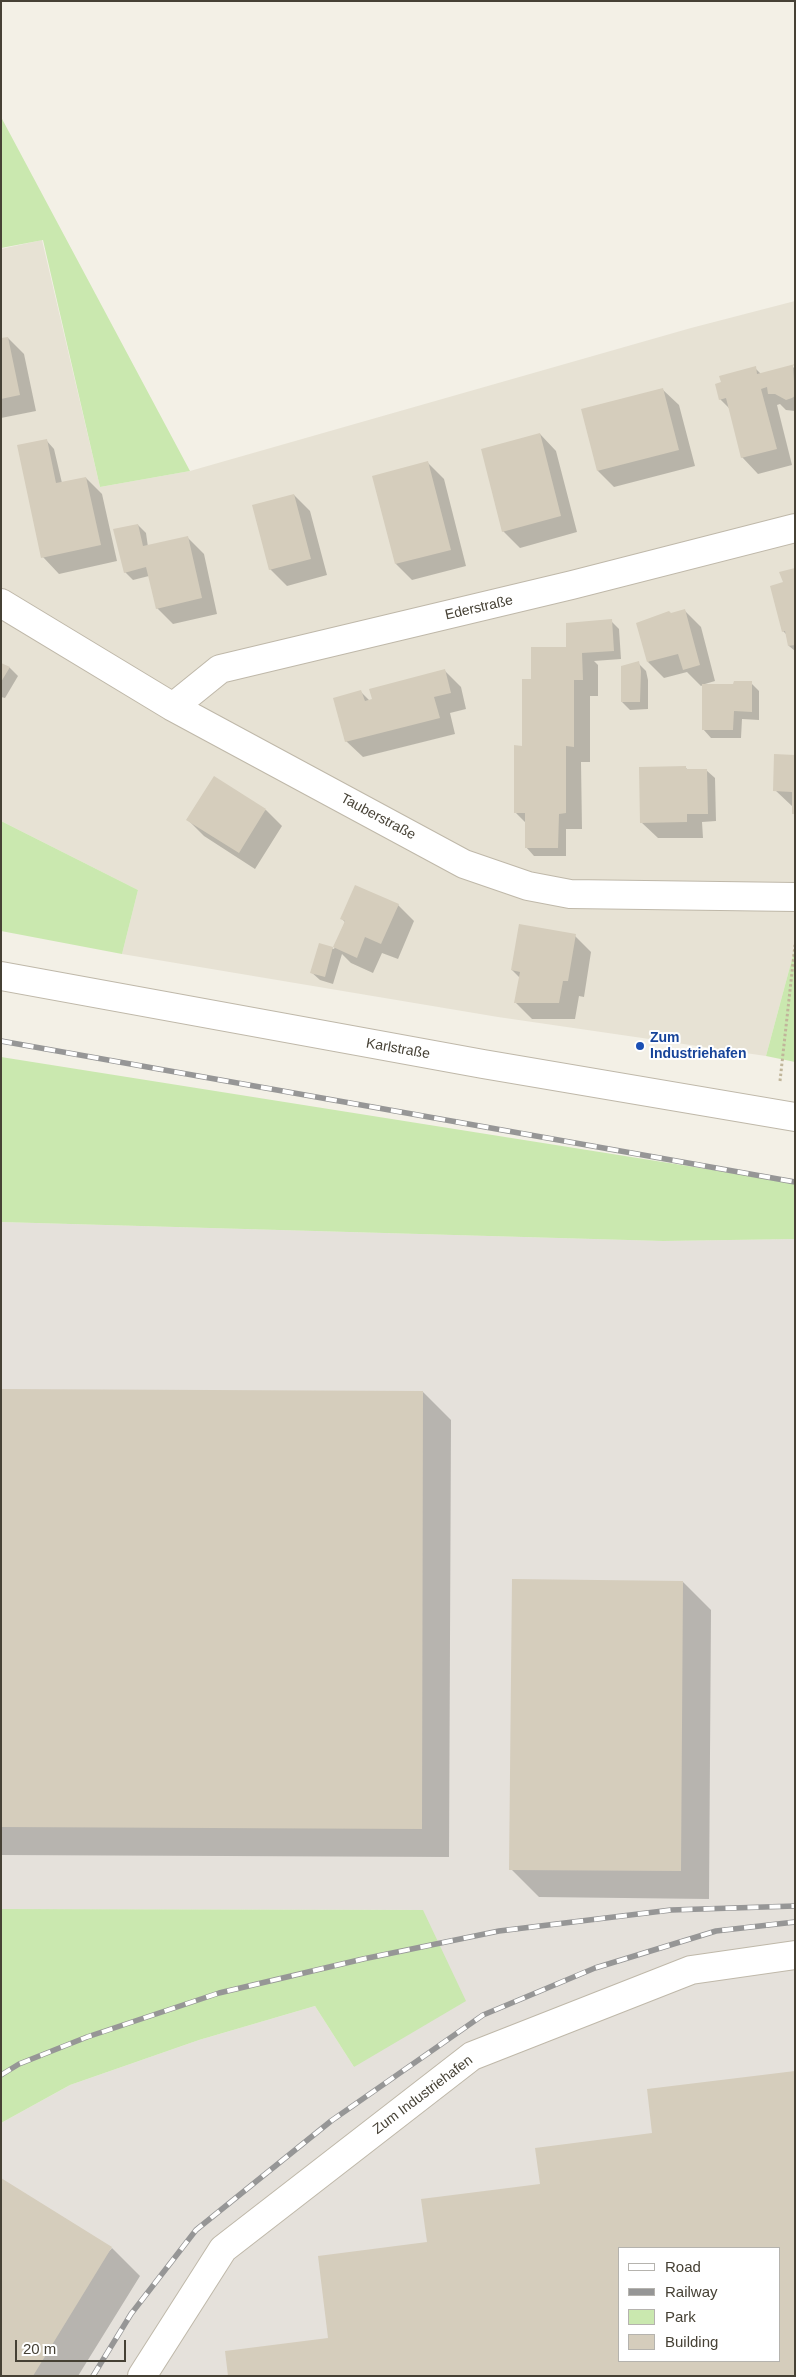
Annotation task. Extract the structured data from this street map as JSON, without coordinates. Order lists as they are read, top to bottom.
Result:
{
  "streets": {
    "street": [
      "Ederstraße",
      "Tauberstraße",
      "Karlstraße",
      "Zum Industriehafen"
    ]
  },
  "crossings": [
    ["Ederstraße", "Tauberstraße"]
  ],
  "places": ["Zum Industriehafen"],
  "legend": [
    "Road",
    "Railway",
    "Park",
    "Building"
  ],
  "scale_bar": "20 m"
}
